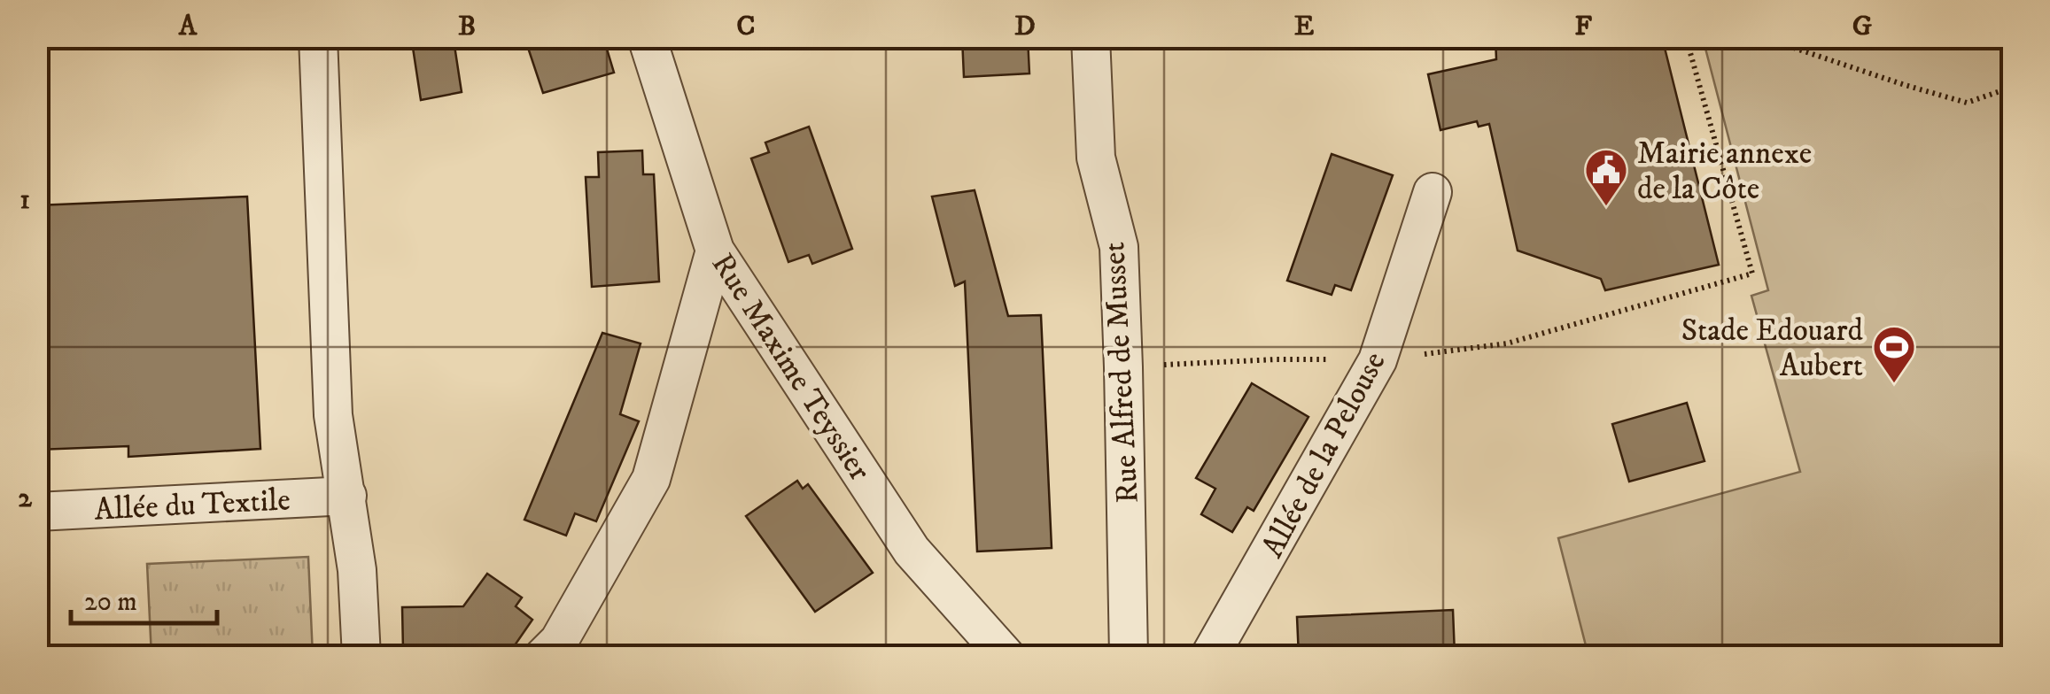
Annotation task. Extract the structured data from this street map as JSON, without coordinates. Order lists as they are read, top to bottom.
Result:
{
  "streets": {
    "street": [
      "Rue Maxime Teyssier",
      "Rue Alfred de Musset",
      "Allée de la Pelouse",
      "Allée du Textile"
    ]
  },
  "places": {
    "public building": ["Mairie annexe de la Côte"],
    "sports": ["Stade Edouard Aubert"]
  },
  "scale_bar": "20 m",
  "grid": {
    "columns": [
      "A",
      "B",
      "C",
      "D",
      "E",
      "F",
      "G"
    ],
    "rows": ["1", "2"]
  }
}
